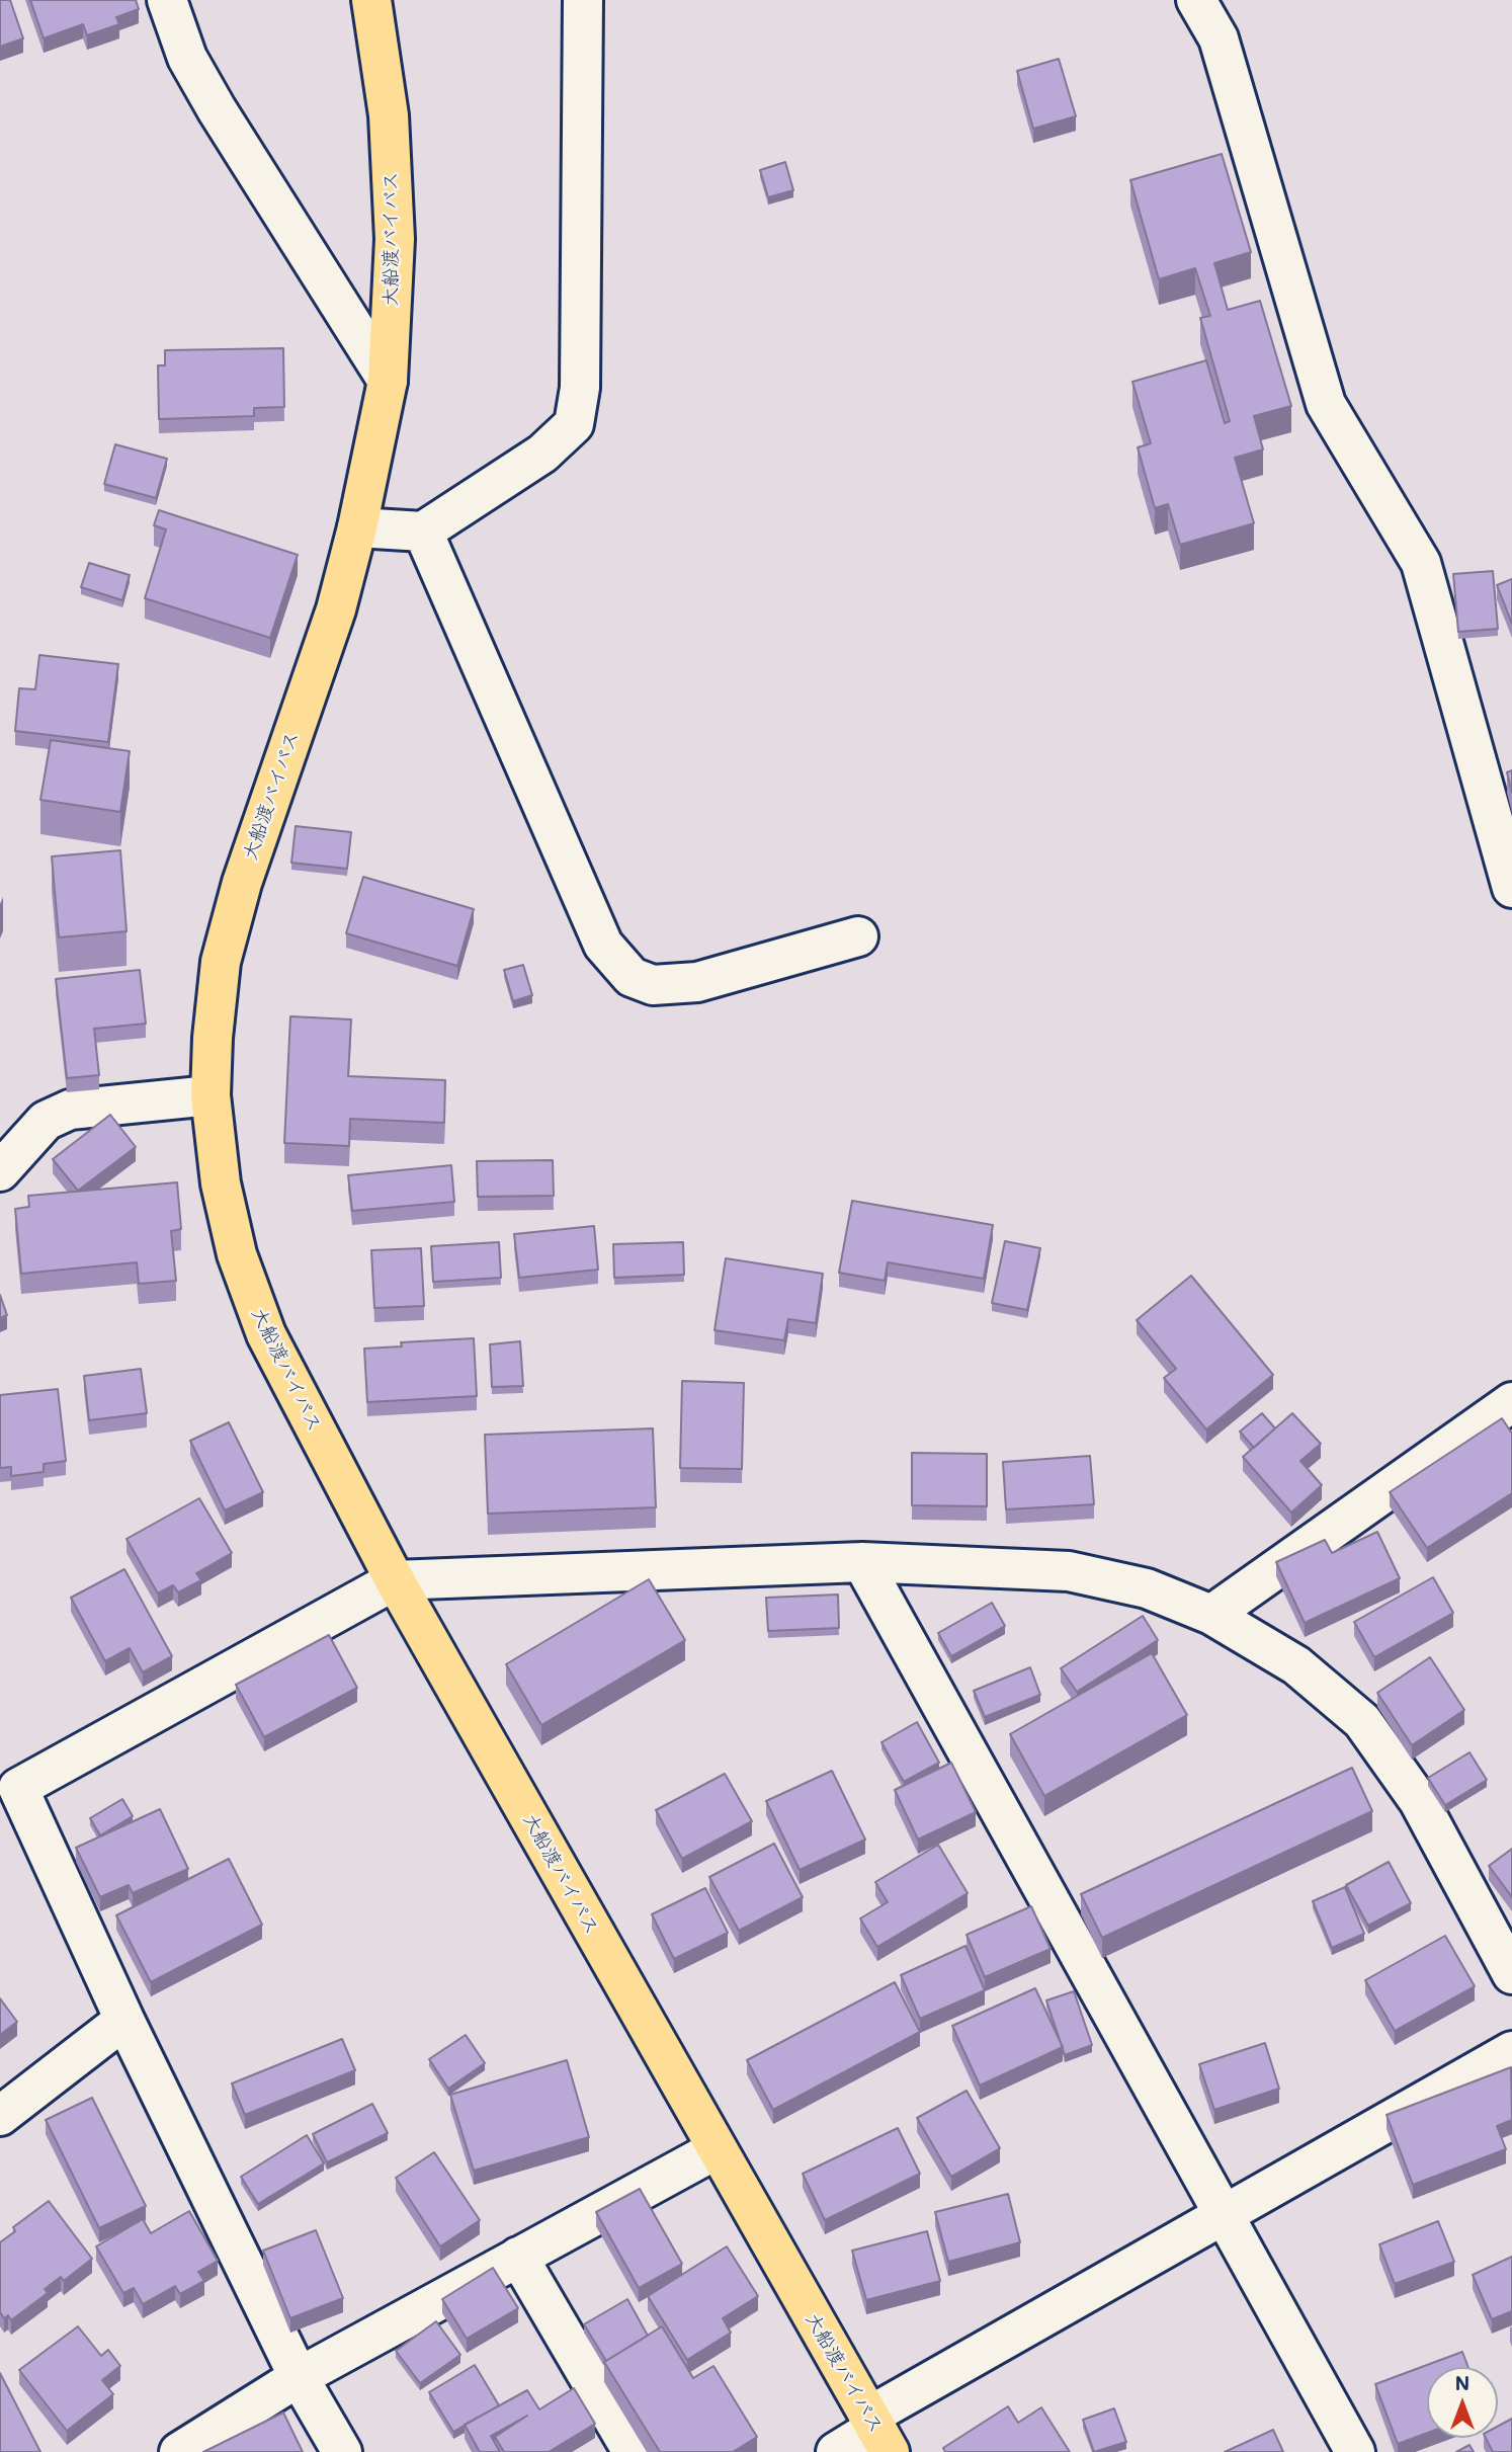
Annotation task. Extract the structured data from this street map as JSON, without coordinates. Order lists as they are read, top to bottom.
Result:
{
  "streets": {
    "highway": ["大船渡バイパス"]
  },
  "north": "top"
}
